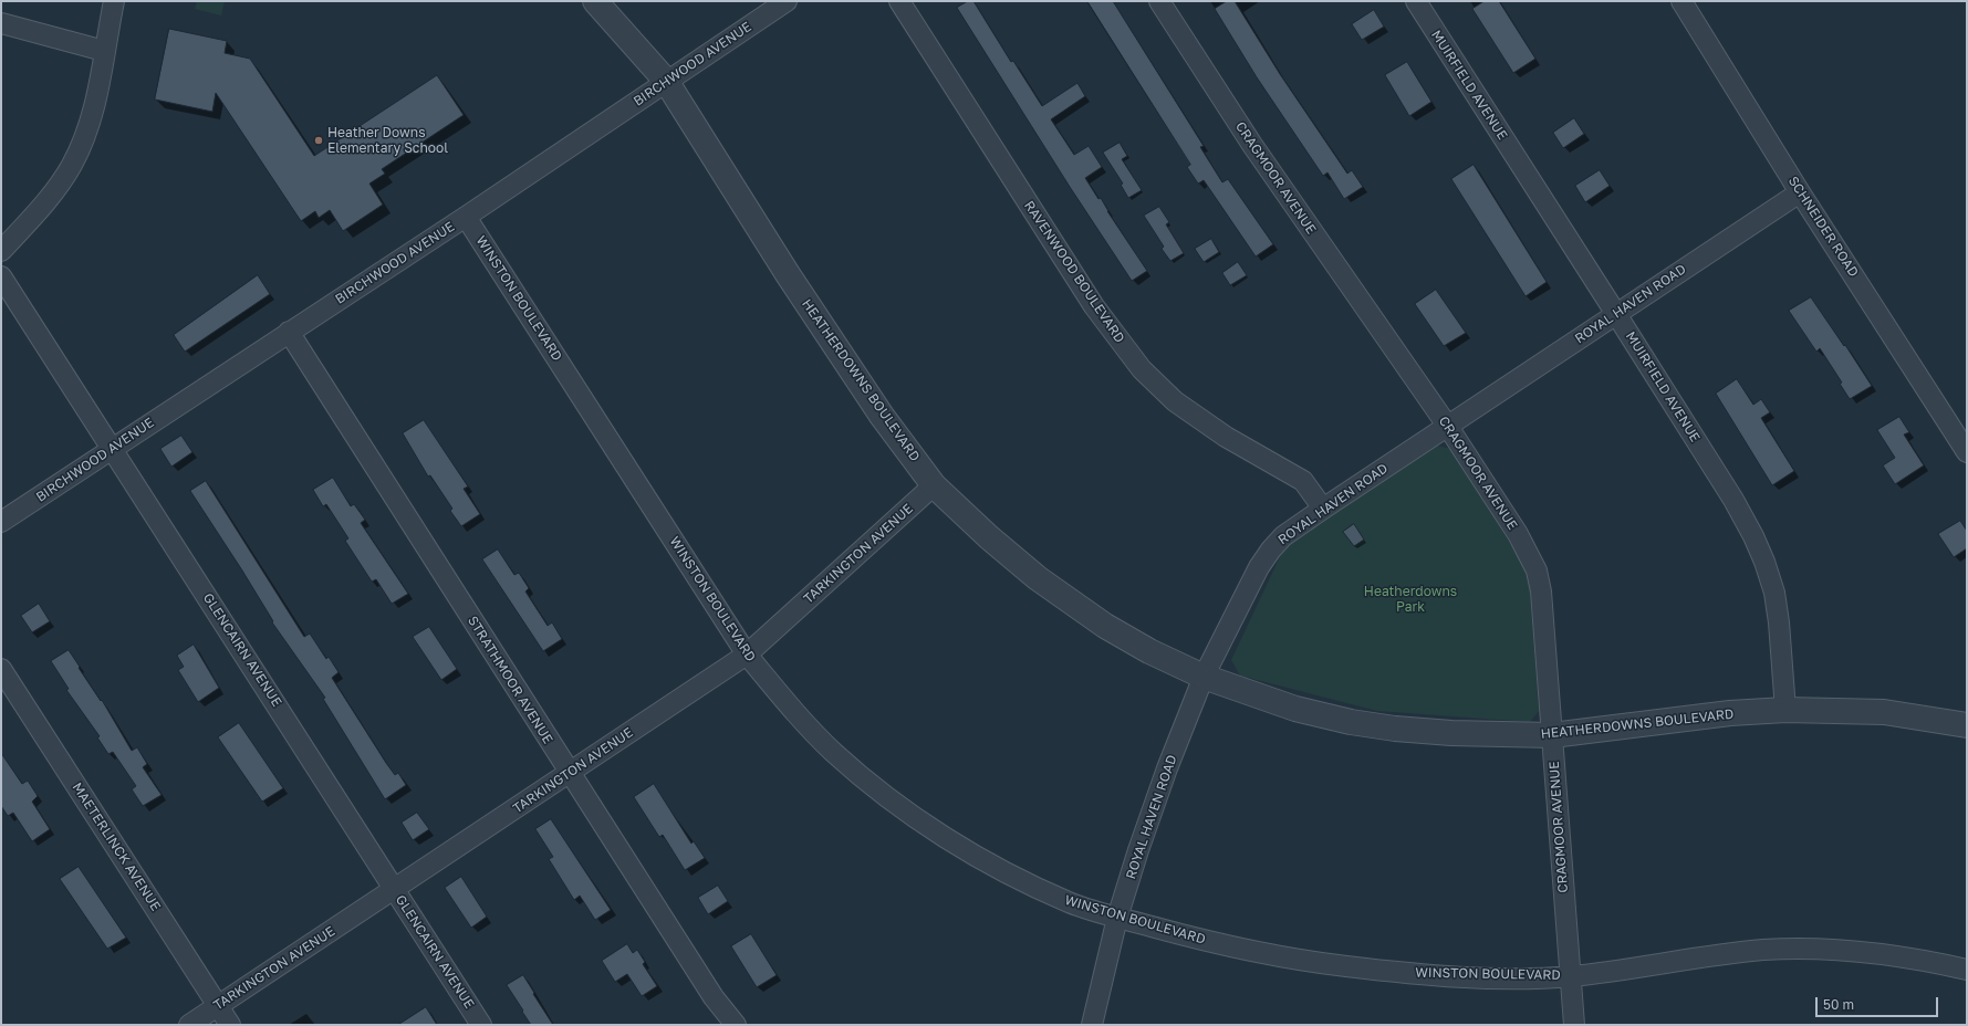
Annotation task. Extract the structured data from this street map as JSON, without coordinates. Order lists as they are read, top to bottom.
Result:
{
  "streets": {
    "street": [
      "BIRCHWOOD AVENUE",
      "MUIRFIELD AVENUE",
      "CRAGMOOR AVENUE",
      "SCHNEIDER ROAD",
      "RAVENWOOD BOULEVARD",
      "WINSTON BOULEVARD",
      "ROYAL HAVEN ROAD",
      "HEATHERDOWNS BOULEVARD",
      "TARKINGTON AVENUE",
      "GLENCAIRN AVENUE",
      "STRATHMOOR AVENUE",
      "MAETERLINCK AVENUE"
    ]
  },
  "crossings": [
    ["BIRCHWOOD AVENUE", "WINSTON BOULEVARD"],
    ["BIRCHWOOD AVENUE", "HEATHERDOWNS BOULEVARD"],
    ["BIRCHWOOD AVENUE", "GLENCAIRN AVENUE"],
    ["BIRCHWOOD AVENUE", "STRATHMOOR AVENUE"],
    ["MUIRFIELD AVENUE", "ROYAL HAVEN ROAD"],
    ["MUIRFIELD AVENUE", "HEATHERDOWNS BOULEVARD"],
    ["CRAGMOOR AVENUE", "WINSTON BOULEVARD"],
    ["CRAGMOOR AVENUE", "ROYAL HAVEN ROAD"],
    ["CRAGMOOR AVENUE", "HEATHERDOWNS BOULEVARD"],
    ["SCHNEIDER ROAD", "ROYAL HAVEN ROAD"],
    ["RAVENWOOD BOULEVARD", "ROYAL HAVEN ROAD"],
    ["WINSTON BOULEVARD", "ROYAL HAVEN ROAD"],
    ["WINSTON BOULEVARD", "TARKINGTON AVENUE"],
    ["ROYAL HAVEN ROAD", "HEATHERDOWNS BOULEVARD"],
    ["HEATHERDOWNS BOULEVARD", "TARKINGTON AVENUE"],
    ["TARKINGTON AVENUE", "GLENCAIRN AVENUE"],
    ["TARKINGTON AVENUE", "STRATHMOOR AVENUE"],
    ["TARKINGTON AVENUE", "MAETERLINCK AVENUE"]
  ],
  "parks": ["Heatherdowns Park"],
  "places": ["Heather Downs Elementary School"],
  "scale_bar": "50 m"
}
